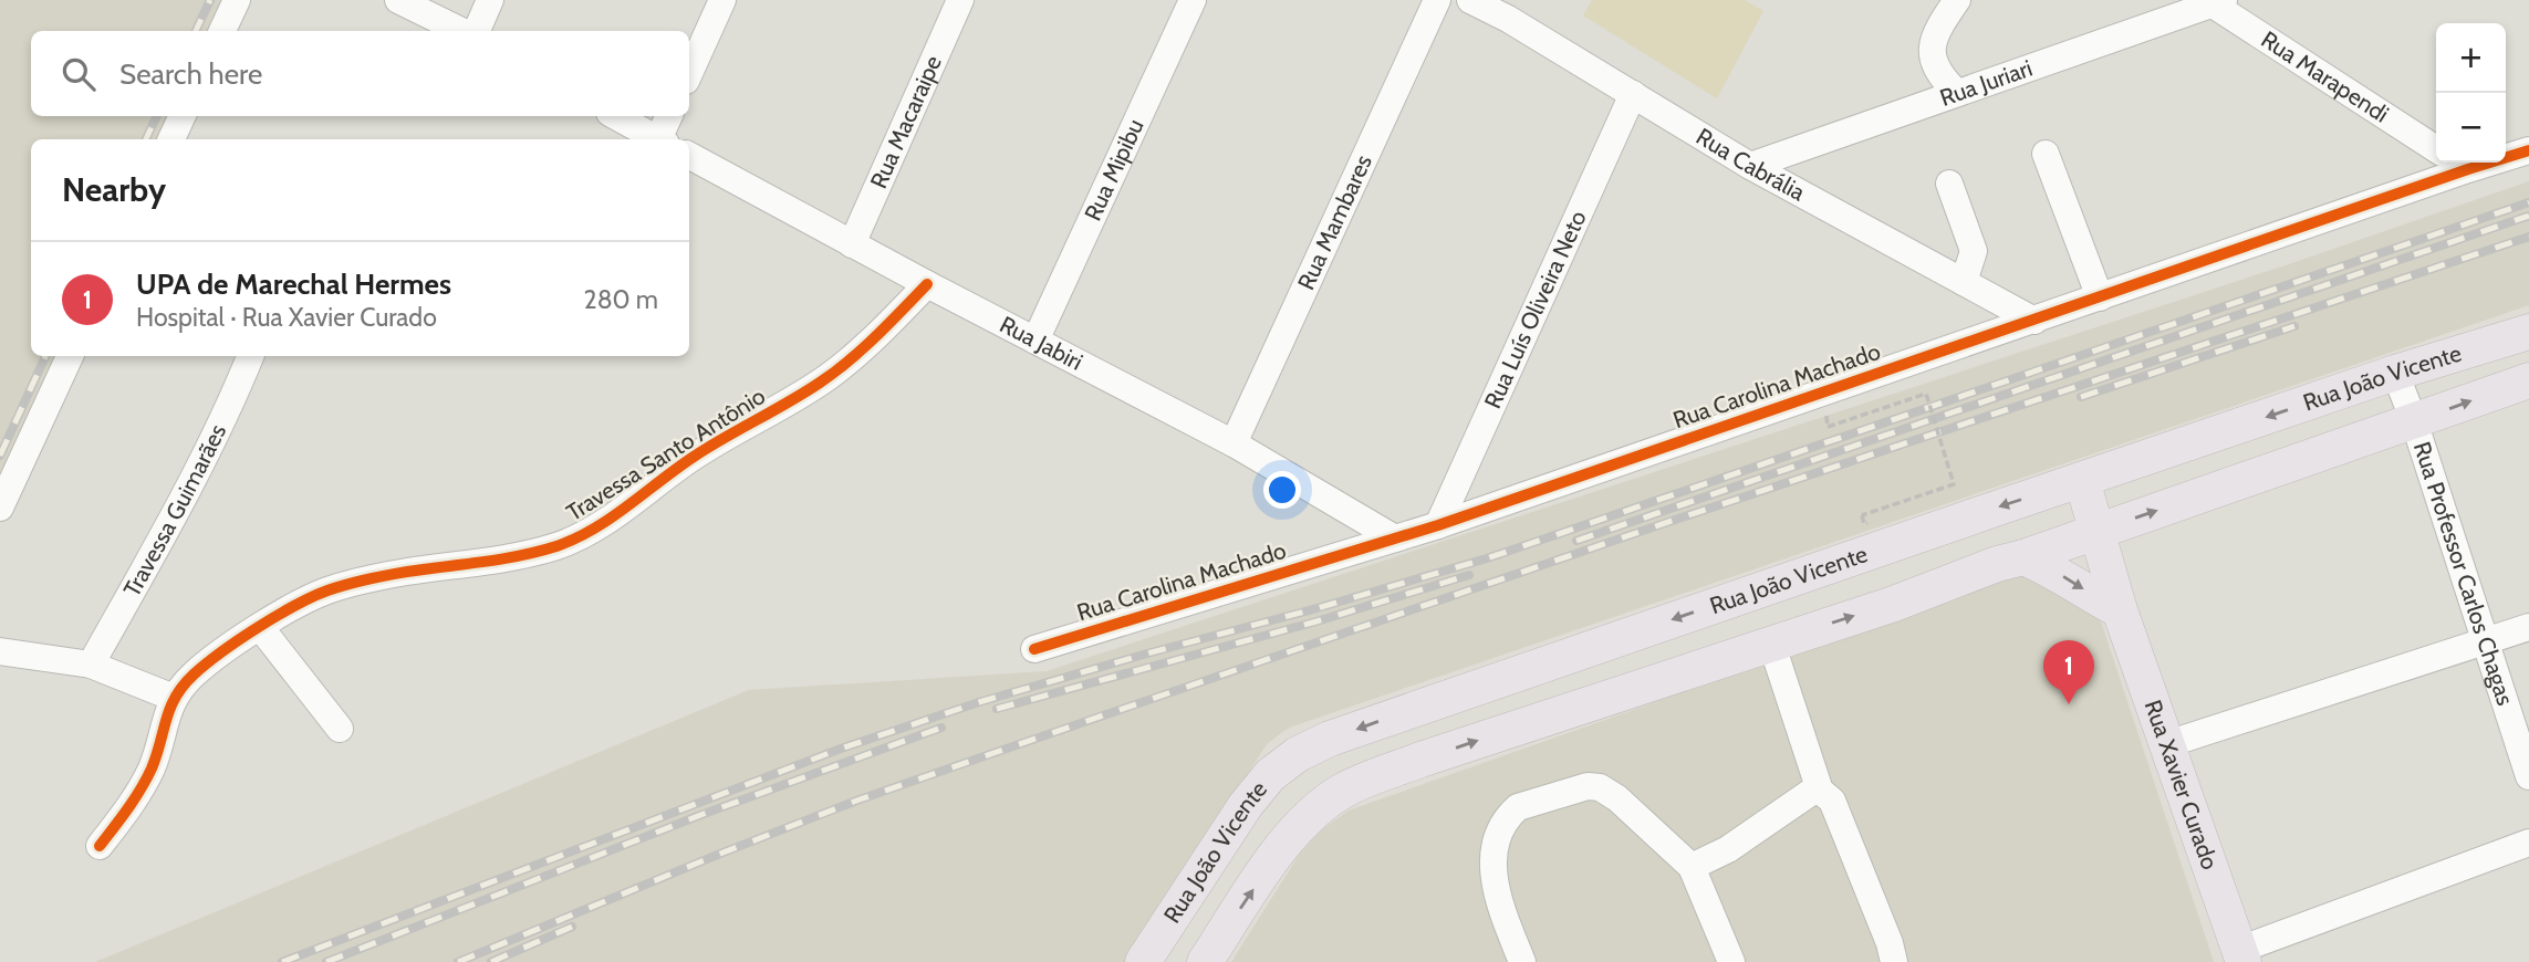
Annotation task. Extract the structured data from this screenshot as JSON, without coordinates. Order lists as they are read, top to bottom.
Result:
{
  "streets": {
    "main road": ["Rua João Vicente", "Rua Xavier Curado"],
    "street": [
      "Rua Marapendi",
      "Rua Juriari",
      "Rua Macaraipe",
      "Rua Cabrália",
      "Rua Mipibu",
      "Rua Mambares",
      "Rua Luís Oliveira Neto",
      "Rua Jabiri",
      "Rua Carolina Machado",
      "Travessa Santo Antônio",
      "Travessa Guimarães",
      "Rua Professor Carlos Chagas"
    ]
  },
  "crossings": [
    ["Rua Marapendi", "Rua Juriari"],
    ["Rua Juriari", "Rua Cabrália"],
    ["Rua Macaraipe", "Rua Jabiri"],
    ["Rua Cabrália", "Rua Luís Oliveira Neto"],
    ["Rua Cabrália", "Rua Carolina Machado"],
    ["Rua Mipibu", "Rua Jabiri"],
    ["Rua Mambares", "Rua Jabiri"],
    ["Rua Luís Oliveira Neto", "Rua Carolina Machado"],
    ["Rua Jabiri", "Rua Carolina Machado"],
    ["Rua Jabiri", "Travessa Santo Antônio"],
    ["Rua João Vicente", "Rua Professor Carlos Chagas"],
    ["Rua João Vicente", "Rua Xavier Curado"]
  ],
  "page": {
    "map_buttons": ["+", "−"],
    "search": "Search here",
    "heading": "Nearby",
    "list": [
      {
        "mark": "1",
        "name": "UPA de Marechal Hermes",
        "note": "Hospital · Rua Xavier Curado",
        "value": "280 m"
      }
    ],
    "pins": "1"
  }
}
